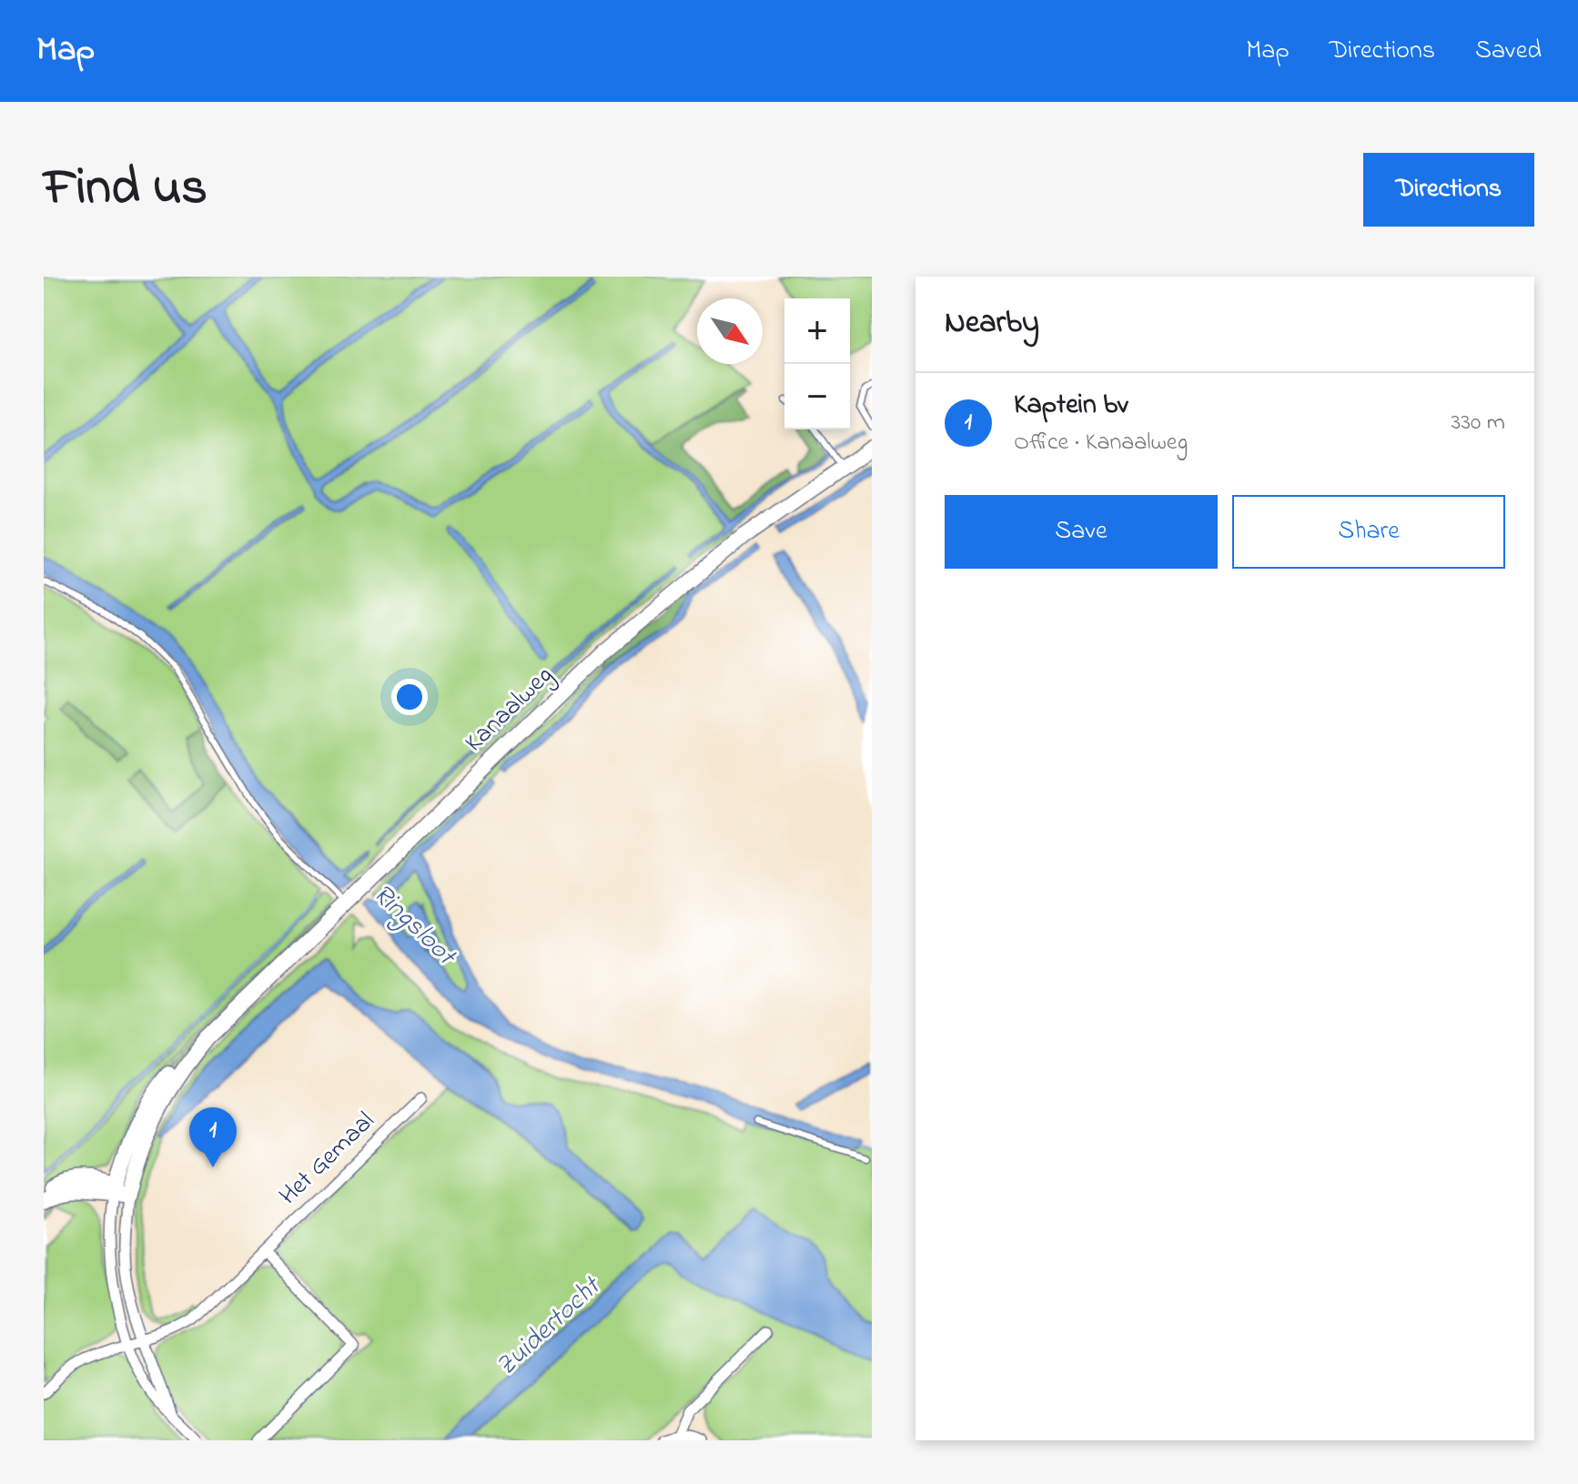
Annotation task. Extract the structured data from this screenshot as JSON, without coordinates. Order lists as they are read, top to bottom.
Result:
{
  "streets": {
    "street": ["Kanaalweg", "Het Gemaal"]
  },
  "water": ["Ringsloot", "Zuidertocht"],
  "north": "bottom right",
  "page": {
    "header": "Map",
    "nav": ["Map", "Directions", "Saved"],
    "title": "Find us",
    "buttons": [
      "Directions",
      ["Save", "Share"]
    ],
    "heading": "Nearby",
    "map_buttons": ["+", "−"],
    "list": [
      {
        "mark": "1",
        "name": "Kaptein bv",
        "note": "Office · Kanaalweg",
        "value": "330 m"
      }
    ],
    "pins": "1"
  }
}
